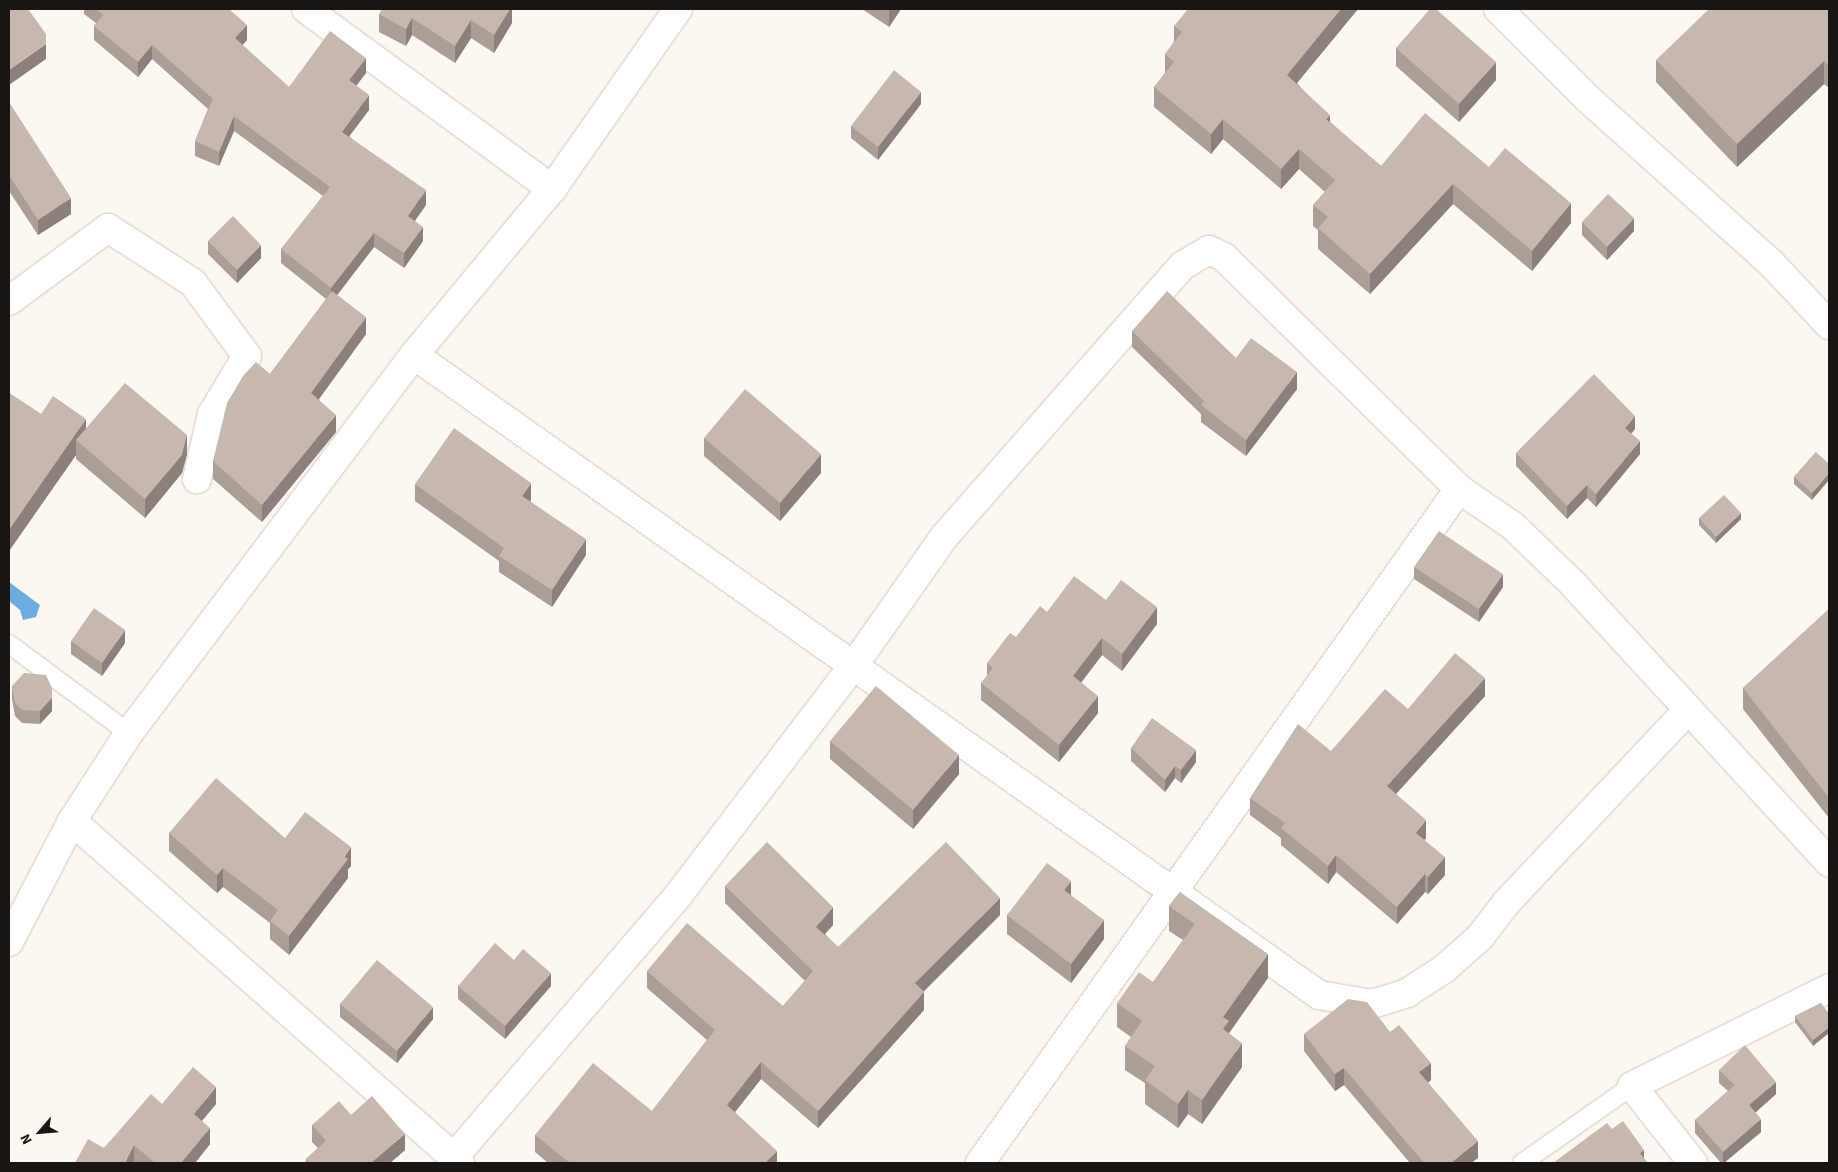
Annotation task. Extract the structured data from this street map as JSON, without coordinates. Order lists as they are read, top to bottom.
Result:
{
  "north": "bottom left"
}
